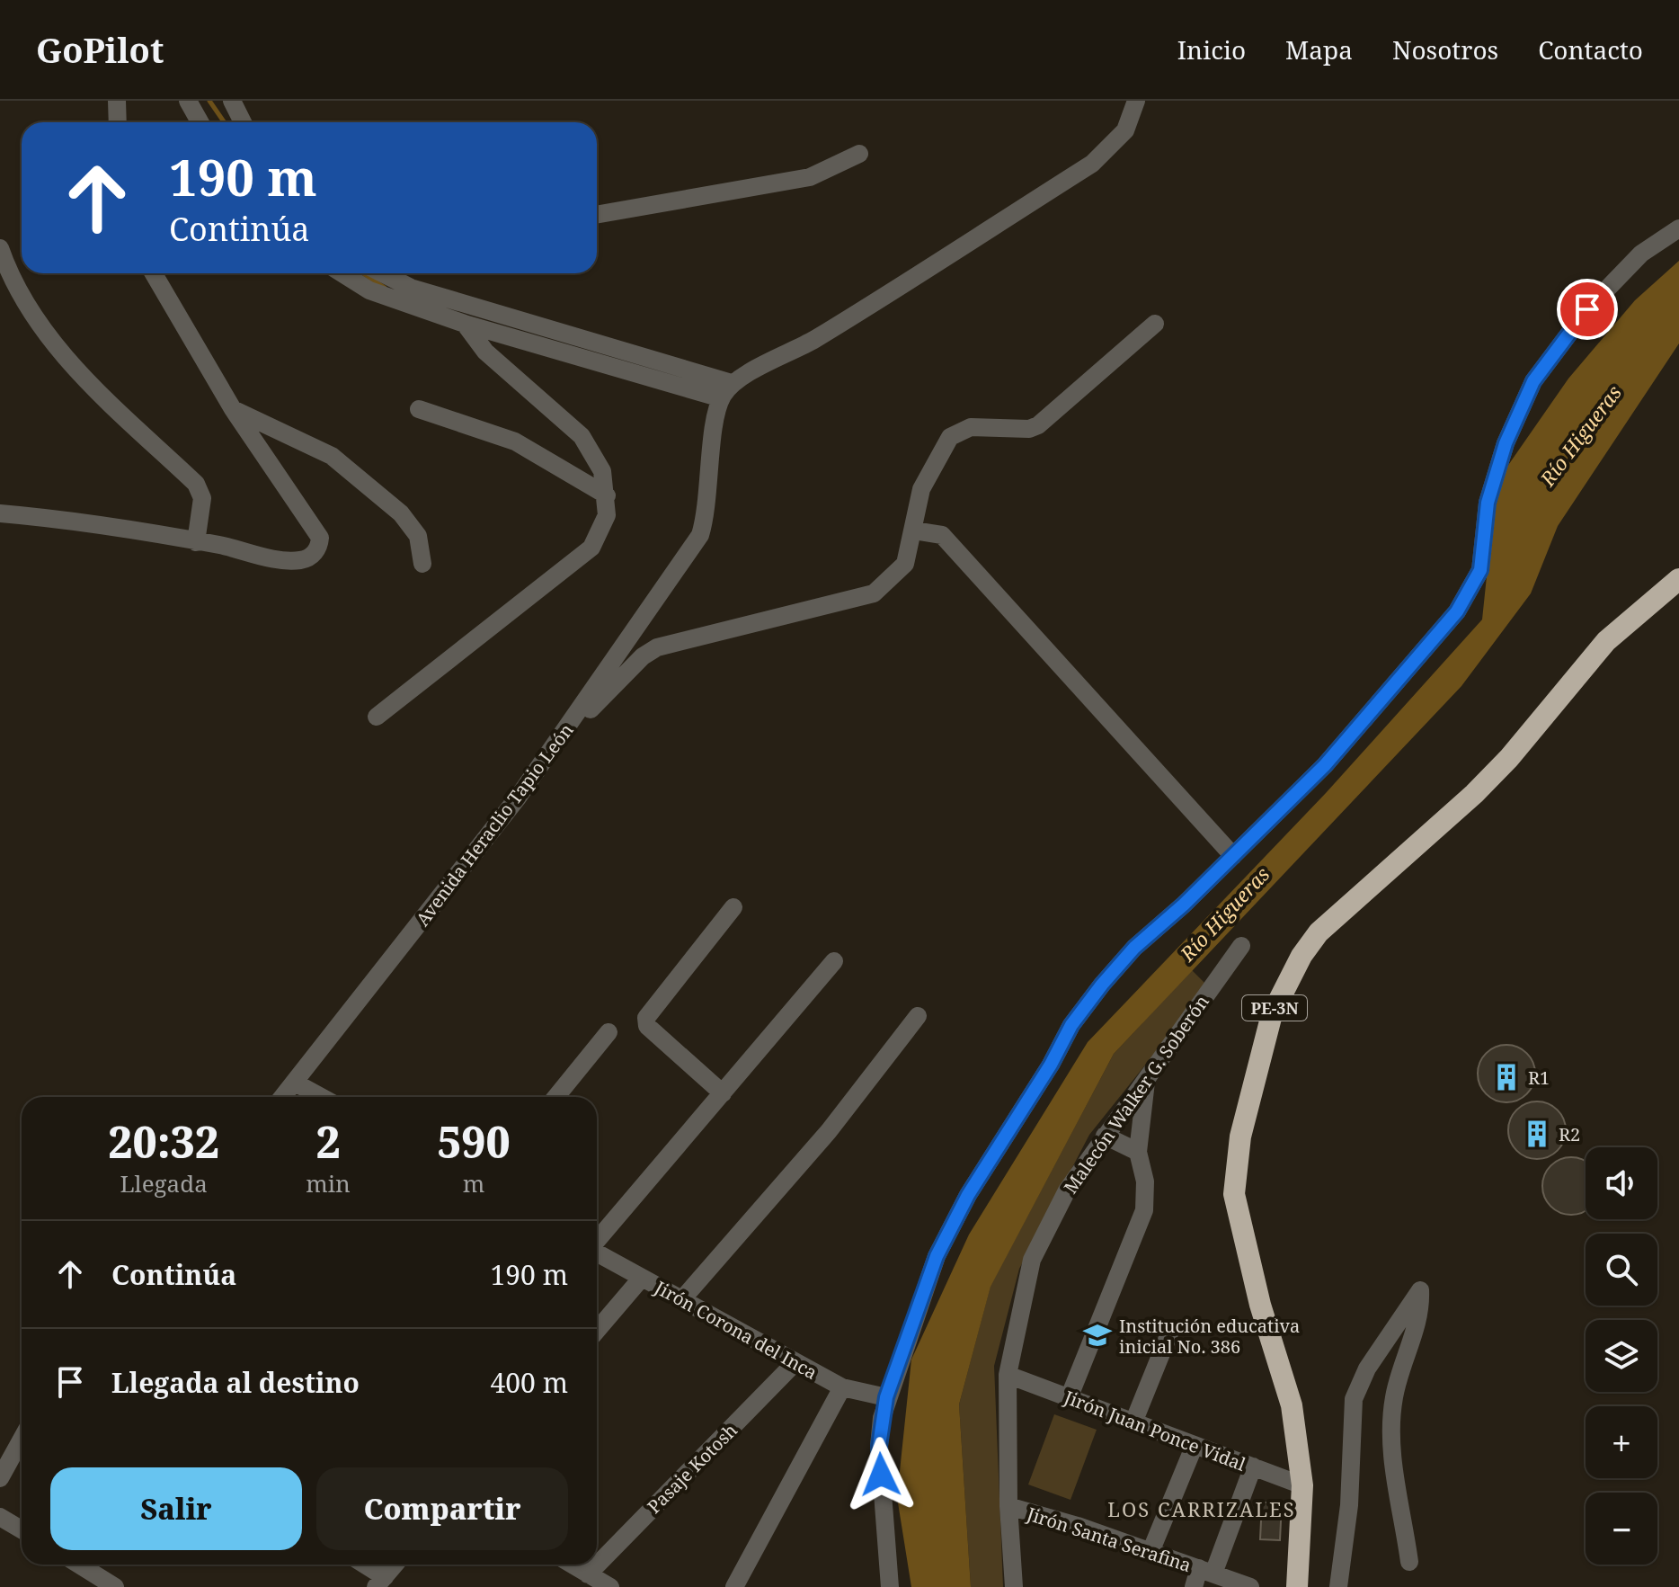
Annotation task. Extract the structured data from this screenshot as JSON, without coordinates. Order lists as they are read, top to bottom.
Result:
{
  "streets": {
    "highway": ["PE-3N"],
    "street": [
      "Avenida Heraclio Tapio León",
      "Malecón Walker G. Soberón",
      "Jirón Corona del Inca",
      "Jirón Juan Ponce Vidal",
      "Pasaje Kotosh",
      "Jirón Santa Serafina"
    ]
  },
  "crossings": [
    ["PE-3N", "Jirón Juan Ponce Vidal"],
    ["Malecón Walker G. Soberón", "Jirón Juan Ponce Vidal"],
    ["Malecón Walker G. Soberón", "Jirón Santa Serafina"],
    ["Jirón Corona del Inca", "Pasaje Kotosh"]
  ],
  "districts": ["LOS CARRIZALES"],
  "water": ["Río Higueras"],
  "places": {
    "building": ["R1", "R2"],
    "school or university": ["Institución educativa inicial No. 386"]
  },
  "page": {
    "header": "GoPilot",
    "nav": [
      "Inicio",
      "Mapa",
      "Nosotros",
      "Contacto"
    ],
    "turn": ["190 m", "Continúa"],
    "eta": [
      "20:32",
      "Llegada",
      "2",
      "min",
      "590",
      "m"
    ],
    "map_buttons": ["+", "−"],
    "list": [
      {
        "name": "Continúa",
        "value": "190 m"
      },
      {
        "name": "Llegada al destino",
        "value": "400 m"
      }
    ],
    "buttons": ["Salir", "Compartir"]
  }
}
